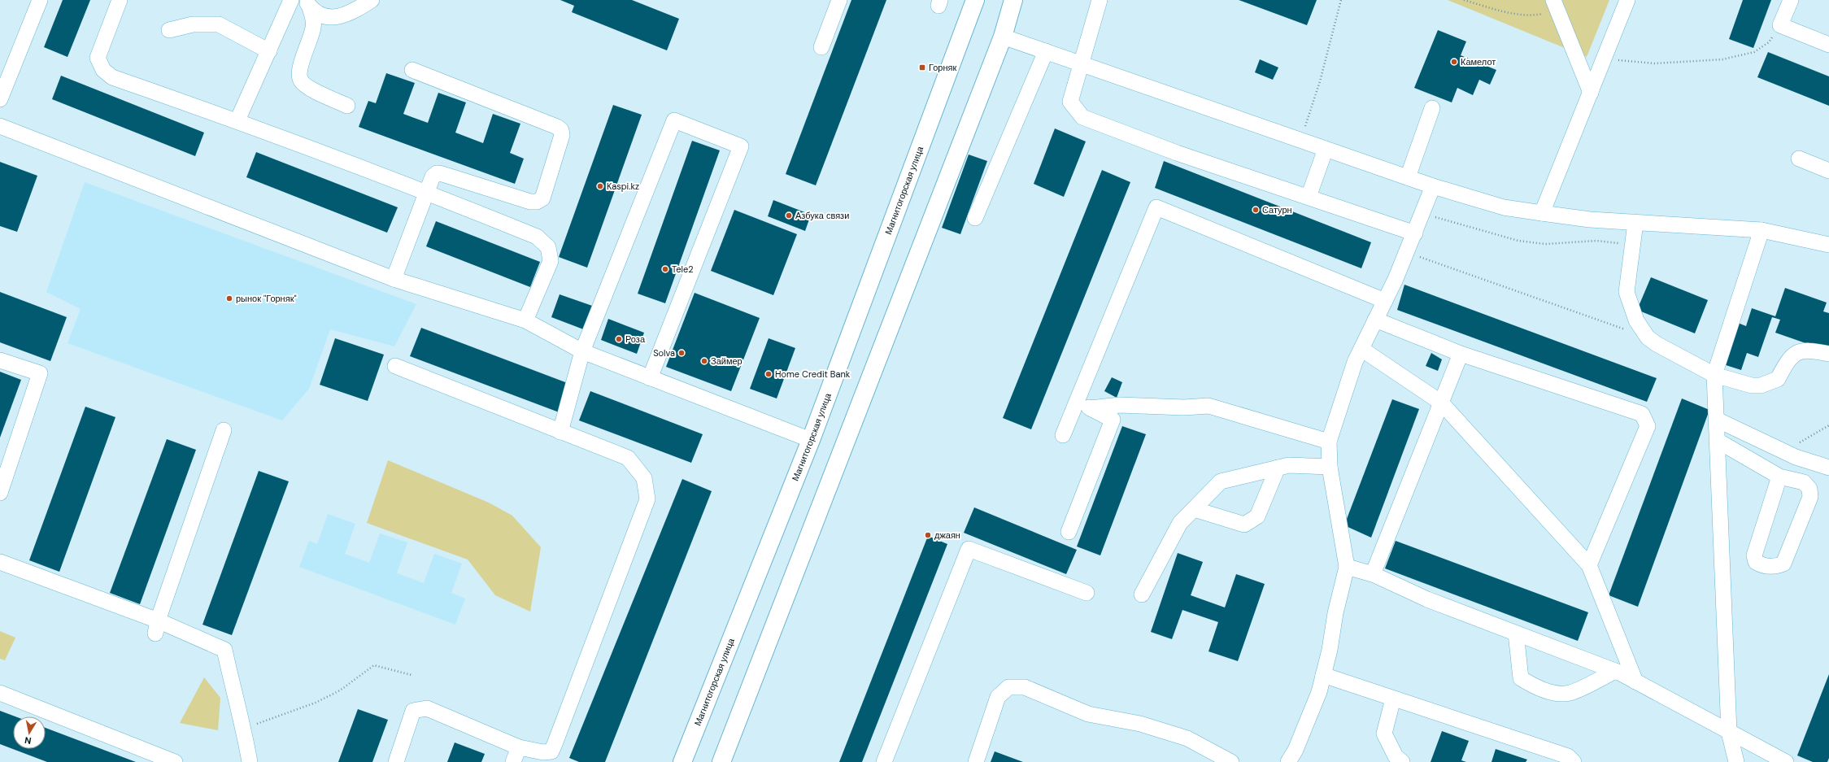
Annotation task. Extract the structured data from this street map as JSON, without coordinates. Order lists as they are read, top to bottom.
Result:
{
  "streets": {
    "main road": ["Магнитогорская улица"]
  },
  "places": {
    "other": [
      "Камелот",
      "Kaspi.kz",
      "Сатурн",
      "Азбука связи",
      "Tele2",
      "рынок \"Горняк\"",
      "Роза",
      "Solva",
      "Займер",
      "Home Credit Bank",
      "джаян"
    ],
    "transit": ["Горняк"]
  },
  "north": "bottom"
}
